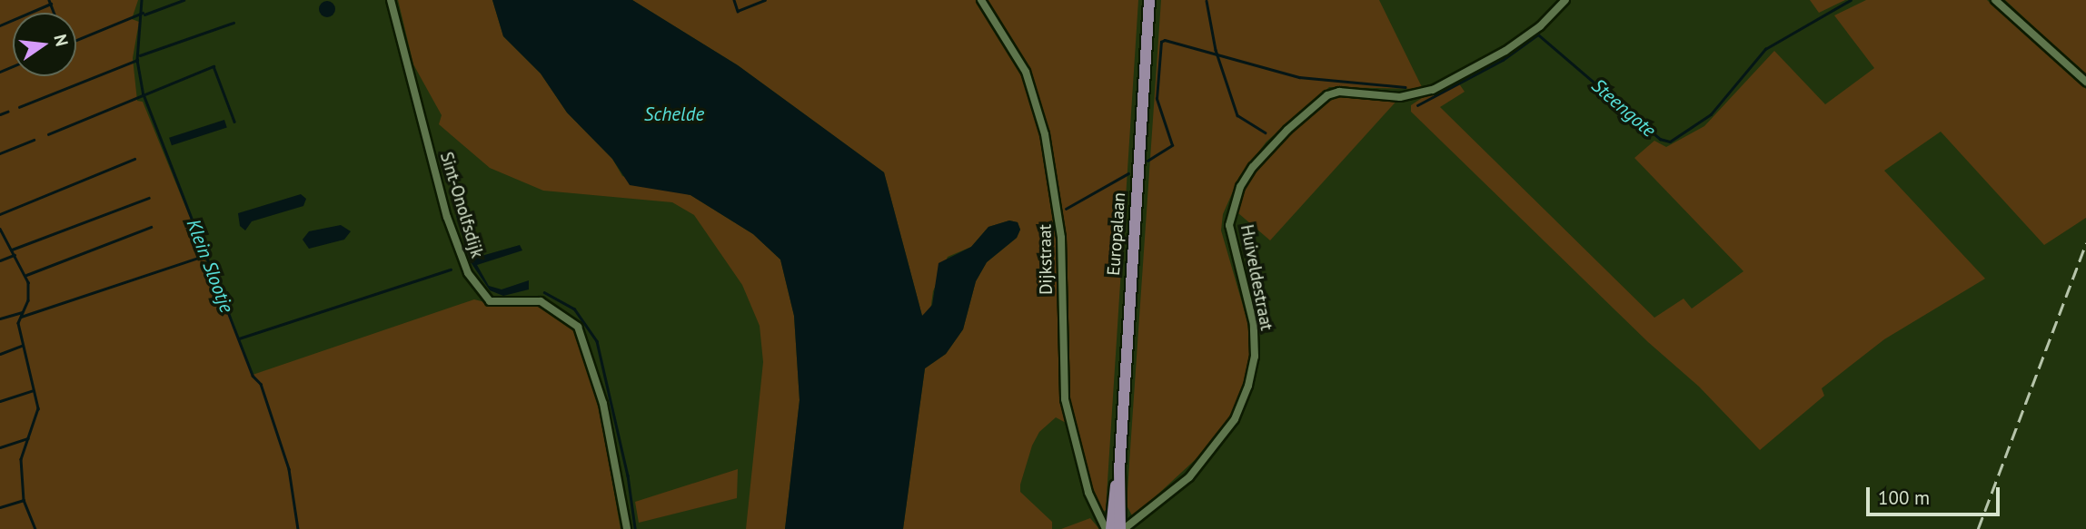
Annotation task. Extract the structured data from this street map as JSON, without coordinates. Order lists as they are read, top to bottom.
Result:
{
  "streets": {
    "main road": ["Europalaan"],
    "street": ["Sint-Onolfsdijk", "Dijkstraat", "Huiveldestraat"]
  },
  "water": ["Steengote", "Schelde", "Klein Slootje"],
  "scale_bar": "100 m",
  "north": "right"
}
